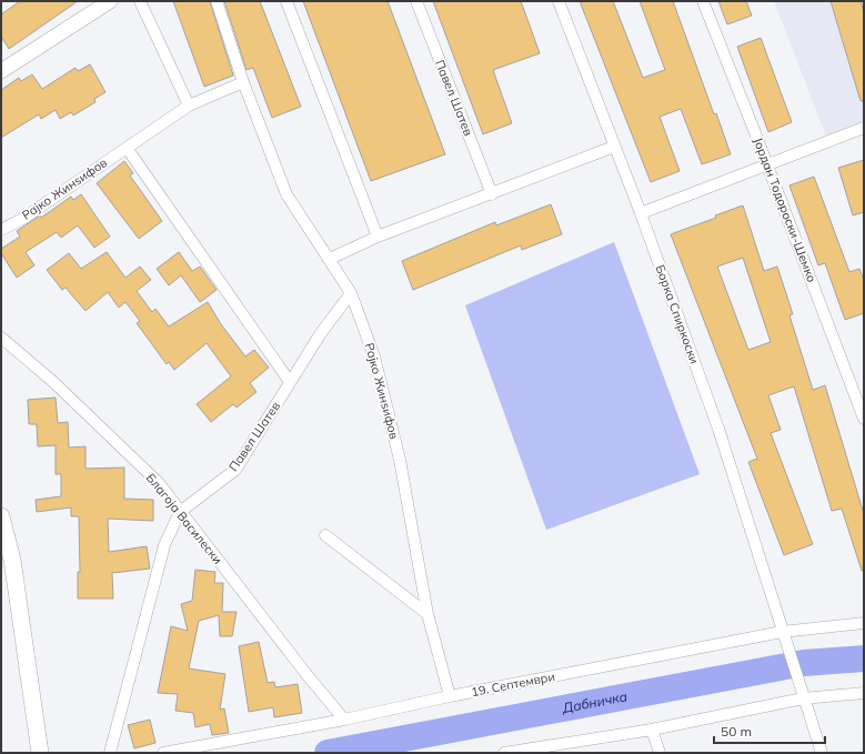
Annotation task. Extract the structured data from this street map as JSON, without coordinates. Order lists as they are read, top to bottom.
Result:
{
  "streets": {
    "street": [
      "Павел Шатев",
      "Рајко Жинѕифов",
      "Јордан Тодороски-Шемко",
      "Борка Спиркоски",
      "Благоја Василески",
      "19. Септември"
    ]
  },
  "crossings": [
    ["Павел Шатев", "Рајко Жинѕифов"],
    ["Павел Шатев", "Благоја Василески"],
    ["Рајко Жинѕифов", "19. Септември"],
    ["Борка Спиркоски", "19. Септември"],
    ["Благоја Василески", "19. Септември"]
  ],
  "water": ["Дабничка"],
  "scale_bar": "50 m"
}
